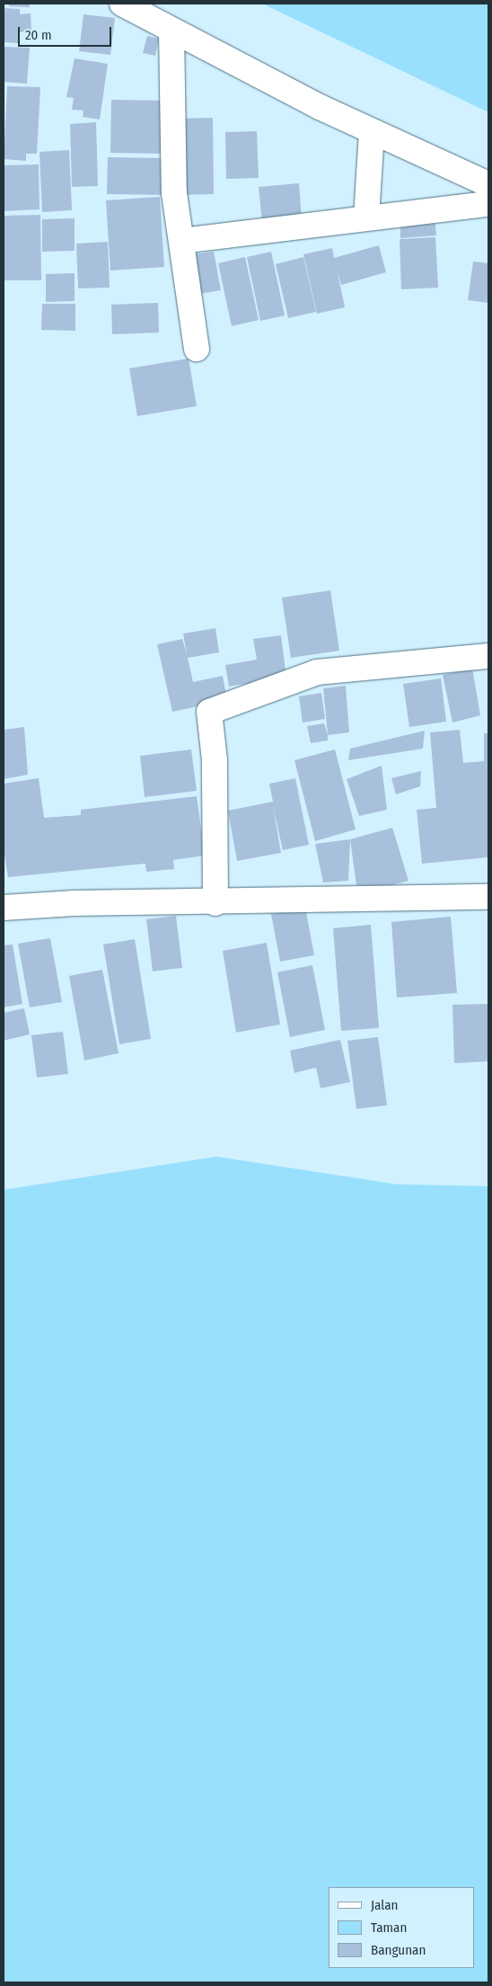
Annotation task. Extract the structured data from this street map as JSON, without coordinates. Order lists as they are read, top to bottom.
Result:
{
  "legend": ["Jalan", "Taman", "Bangunan"],
  "scale_bar": "20 m"
}
